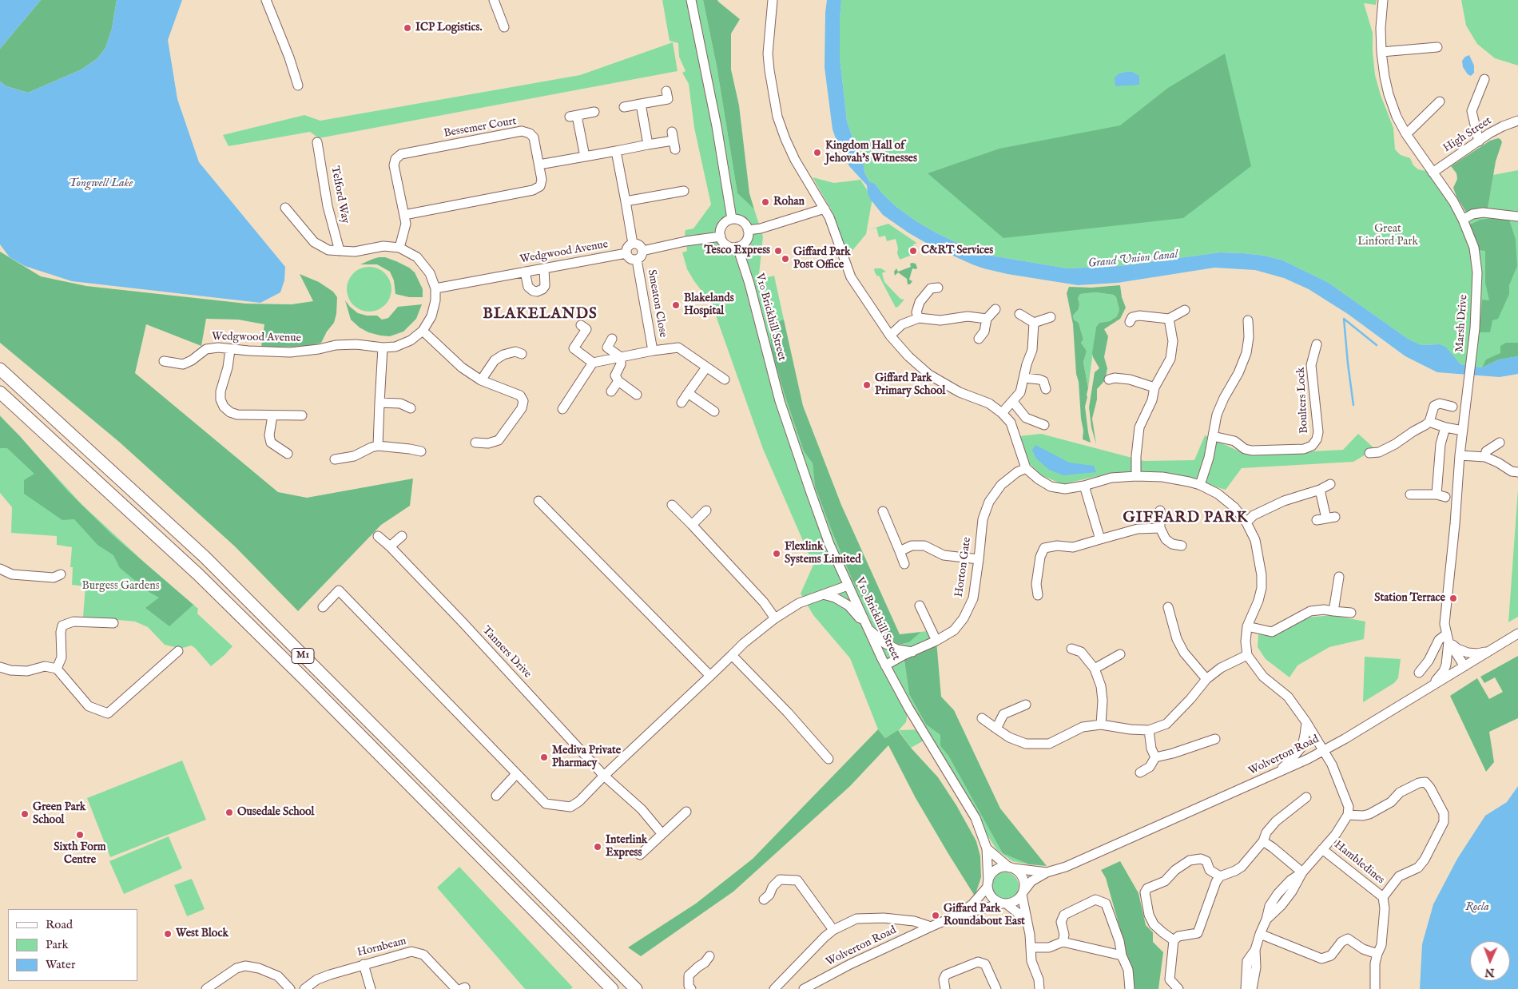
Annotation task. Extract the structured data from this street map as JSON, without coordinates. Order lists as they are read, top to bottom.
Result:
{
  "streets": {
    "highway": ["M1"],
    "street": [
      "Bessemer Court",
      "High Street",
      "Telford Way",
      "Wedgwood Avenue",
      "Smeaton Close",
      "V10 Brickhill Street",
      "Marsh Drive",
      "Boulters Lock",
      "Horton Gate",
      "Tanners Drive",
      "Wolverton Road",
      "Hambledines",
      "Hornbeam"
    ]
  },
  "crossings": [
    ["Bessemer Court", "Wedgwood Avenue"],
    ["High Street", "Marsh Drive"],
    ["Telford Way", "Wedgwood Avenue"],
    ["Wedgwood Avenue", "Smeaton Close"],
    ["V10 Brickhill Street", "Horton Gate"],
    ["V10 Brickhill Street", "Wolverton Road"],
    ["Marsh Drive", "Wolverton Road"]
  ],
  "districts": ["BLAKELANDS", "GIFFARD PARK"],
  "water": ["Tongwell Lake", "Grand Union Canal", "Rocla"],
  "parks": ["Great Linford Park", "Burgess Gardens"],
  "places": [
    "ICP Logistics.",
    "Kingdom Hall of Jehovah's Witnesses",
    "Rohan",
    "Tesco Express",
    "C&RT Services",
    "Giffard Park Post Office",
    "Blakelands Hospital",
    "Giffard Park Primary School",
    "Flexlink Systems Limited",
    "Station Terrace",
    "Mediva Private Pharmacy",
    "Ousedale School",
    "Green Park School",
    "Sixth Form Centre",
    "Interlink Express",
    "Giffard Park Roundabout East",
    "West Block"
  ],
  "legend": ["Road", "Park", "Water"],
  "north": "bottom"
}
